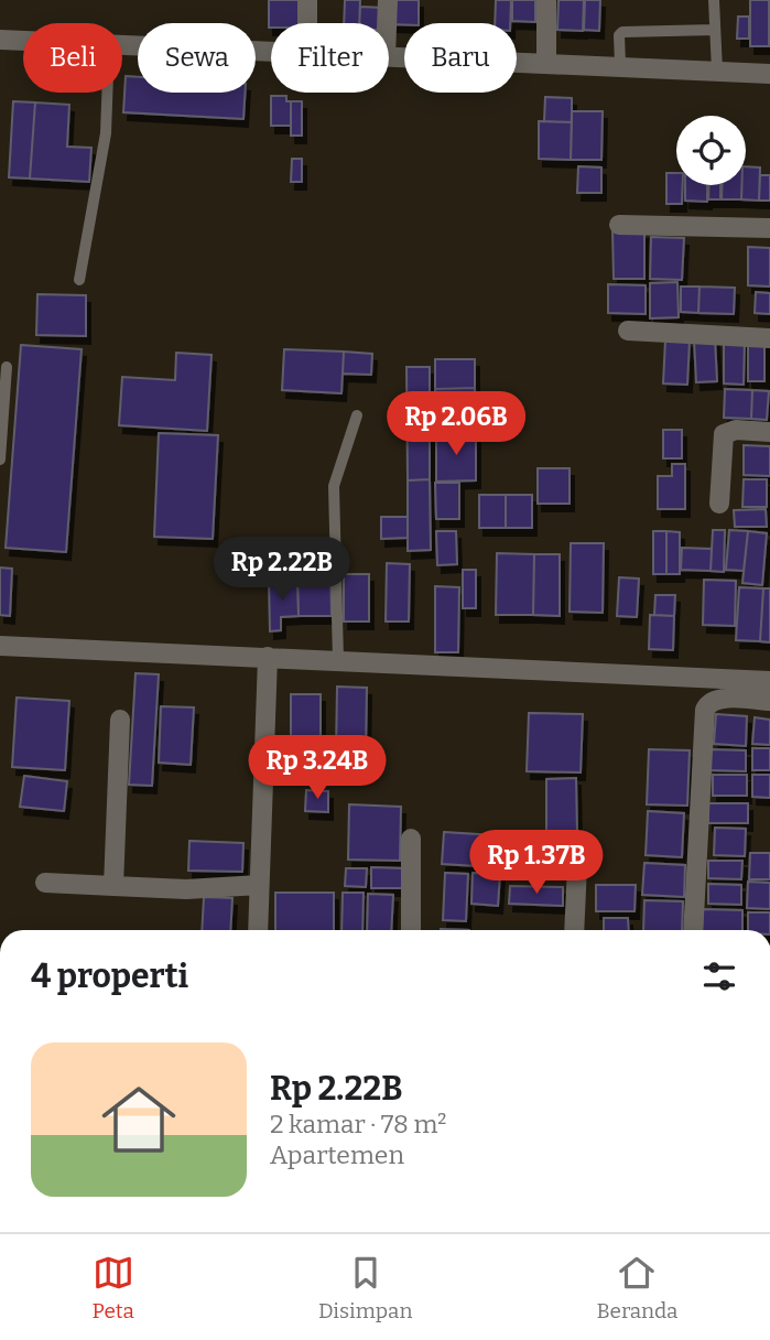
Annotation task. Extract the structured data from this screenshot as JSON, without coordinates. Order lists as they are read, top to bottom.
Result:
{
  "page": {
    "chip": [
      "Beli",
      "Sewa",
      "Filter",
      "Baru"
    ],
    "price": [
      "Rp 2.06B",
      "Rp 2.22B",
      "Rp 3.24B",
      "Rp 1.37B"
    ],
    "heading": "4 properti",
    "list": [
      {
        "name": "Rp 2.22B",
        "note": "2 kamar · 78 m² · Apartemen"
      }
    ],
    "tabs": ["Peta", "Disimpan", "Beranda"]
  }
}
